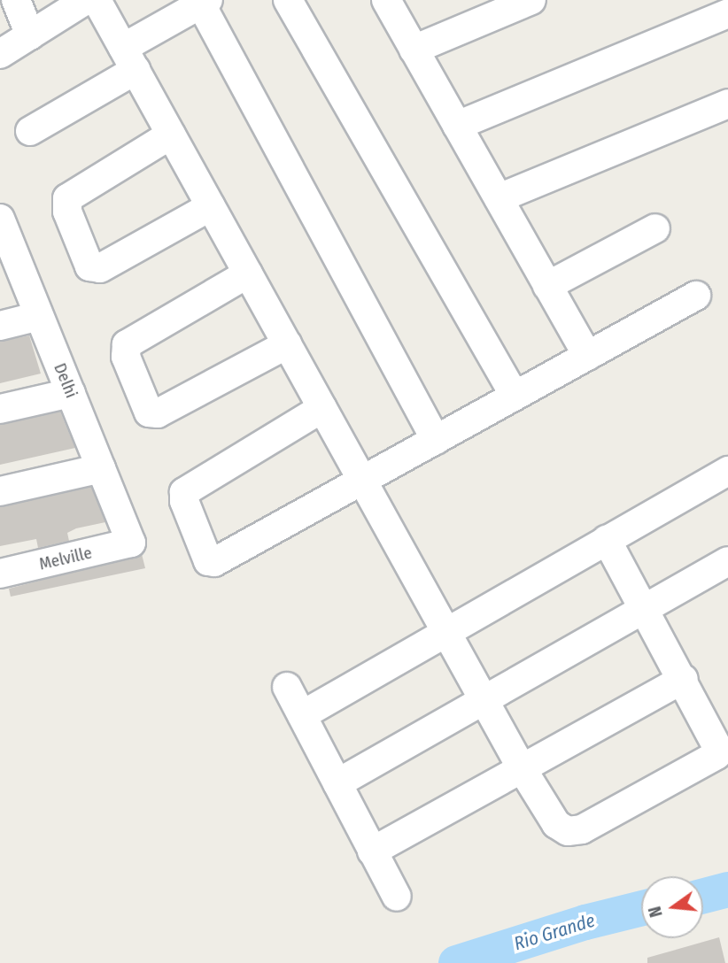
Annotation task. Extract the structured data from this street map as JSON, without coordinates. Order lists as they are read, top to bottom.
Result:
{
  "streets": {
    "street": ["Delhi", "Melville"]
  },
  "crossings": [
    ["Delhi", "Melville"]
  ],
  "water": ["Rio Grande"],
  "north": "left"
}
